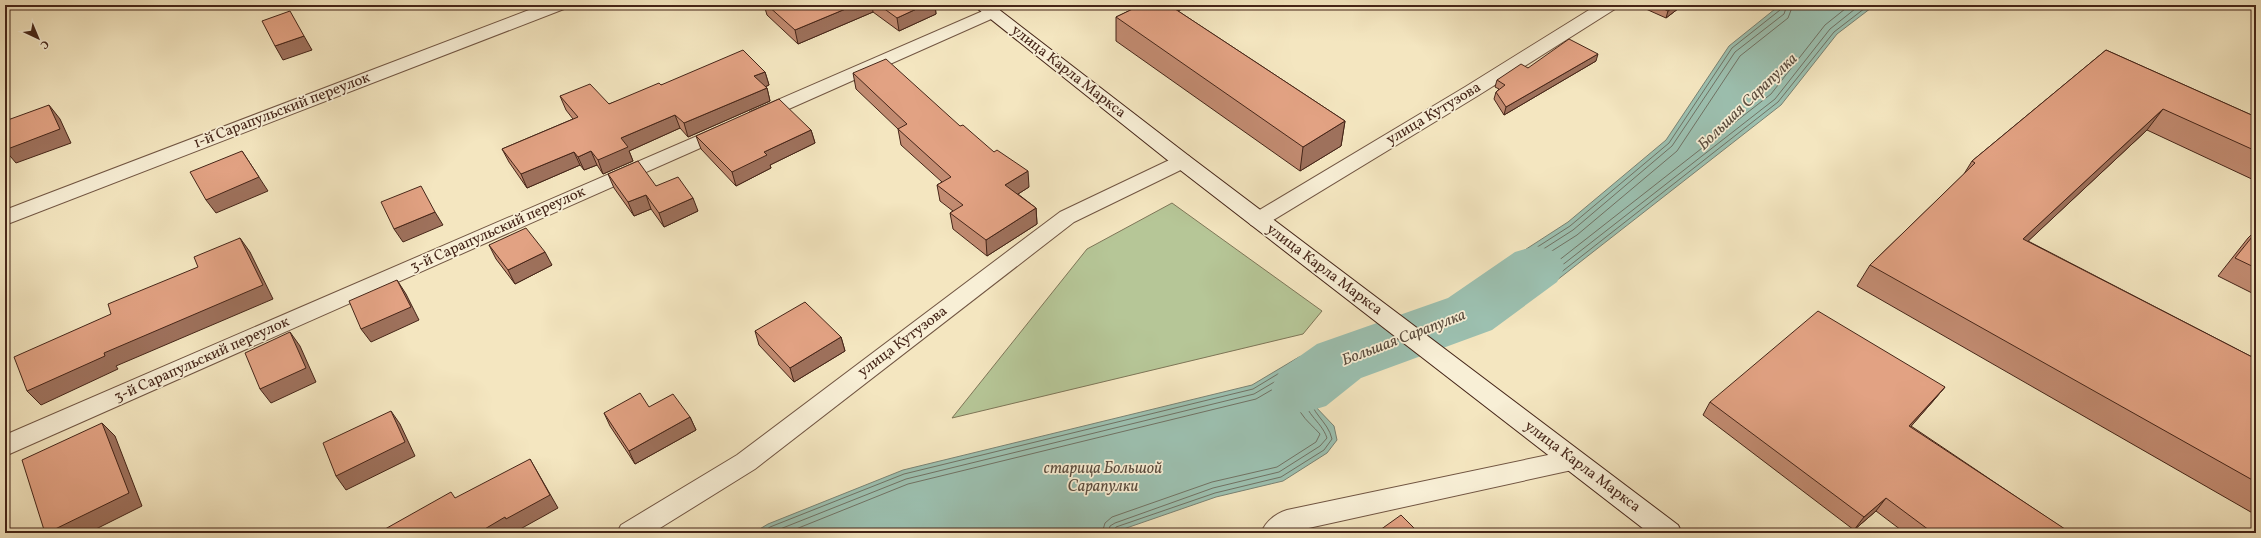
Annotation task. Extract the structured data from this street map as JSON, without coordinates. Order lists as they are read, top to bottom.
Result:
{
  "streets": {
    "street": [
      "улица Карла Маркса",
      "1-й Сарапульский переулок",
      "улица Кутузова",
      "3-й Сарапульский переулок"
    ]
  },
  "crossings": [
    ["улица Карла Маркса", "улица Кутузова"],
    ["улица Карла Маркса", "3-й Сарапульский переулок"]
  ],
  "water": ["Большая Сарапулка", "старица Большой Сарапулки"],
  "north": "bottom right"
}
